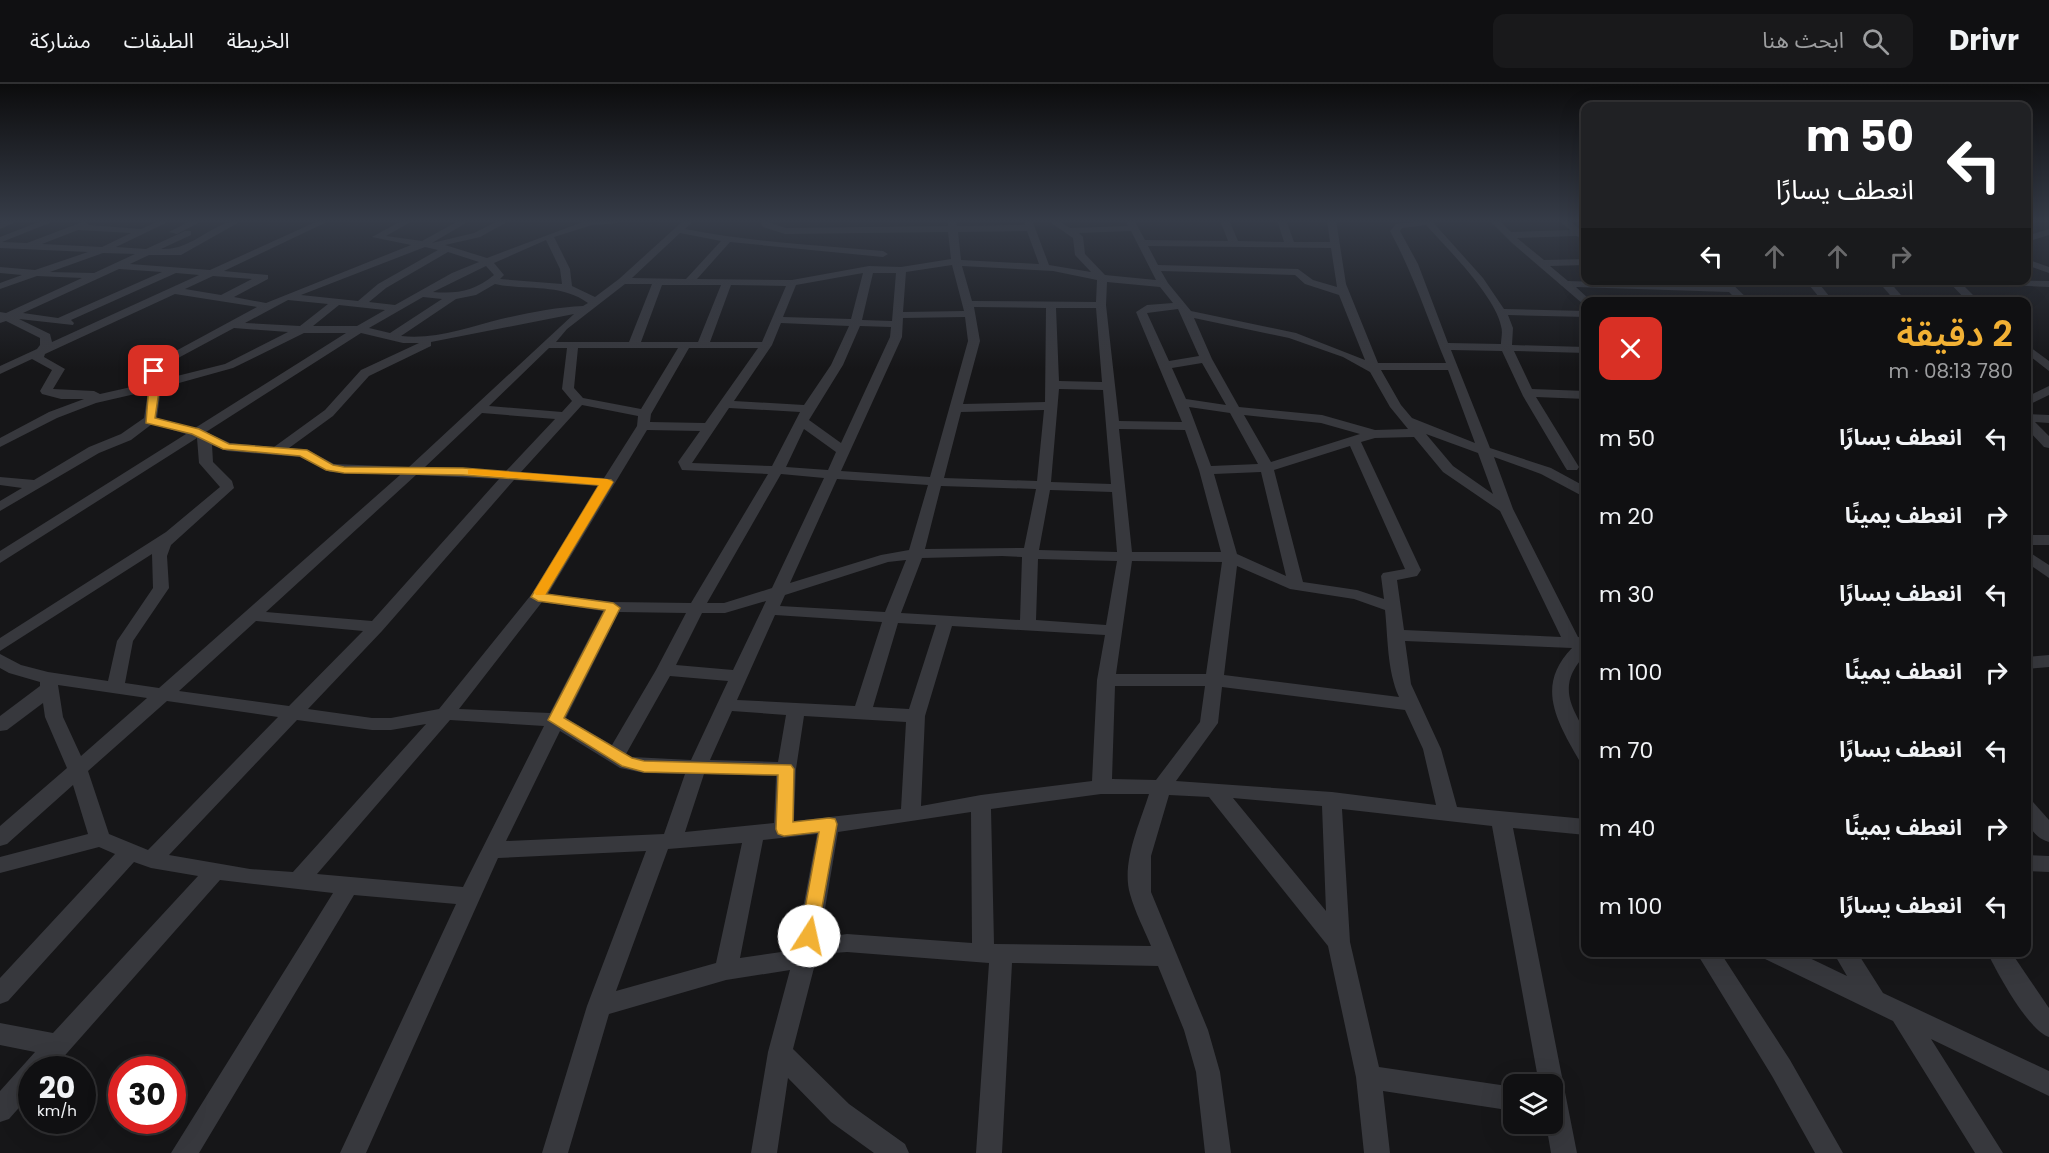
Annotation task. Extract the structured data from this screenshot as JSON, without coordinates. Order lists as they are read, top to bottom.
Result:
{
  "page": {
    "header": "Drivr",
    "search": "ابحث هنا",
    "nav": ["الخريطة", "الطبقات", "مشاركة"],
    "turn": ["50 m", "انعطف يسارًا"],
    "heading": ["2 دقيقة", "780 m · 08:13"],
    "list": [
      {
        "name": "انعطف يسارًا",
        "value": "50 m"
      },
      {
        "name": "انعطف يمينًا",
        "value": "20 m"
      },
      {
        "name": "انعطف يسارًا",
        "value": "30 m"
      },
      {
        "name": "انعطف يمينًا",
        "value": "100 m"
      },
      {
        "name": "انعطف يسارًا",
        "value": "70 m"
      },
      {
        "name": "انعطف يمينًا",
        "value": "40 m"
      },
      {
        "name": "انعطف يسارًا",
        "value": "100 m"
      }
    ],
    "speed": "20 km/h",
    "limit": "30"
  }
}
